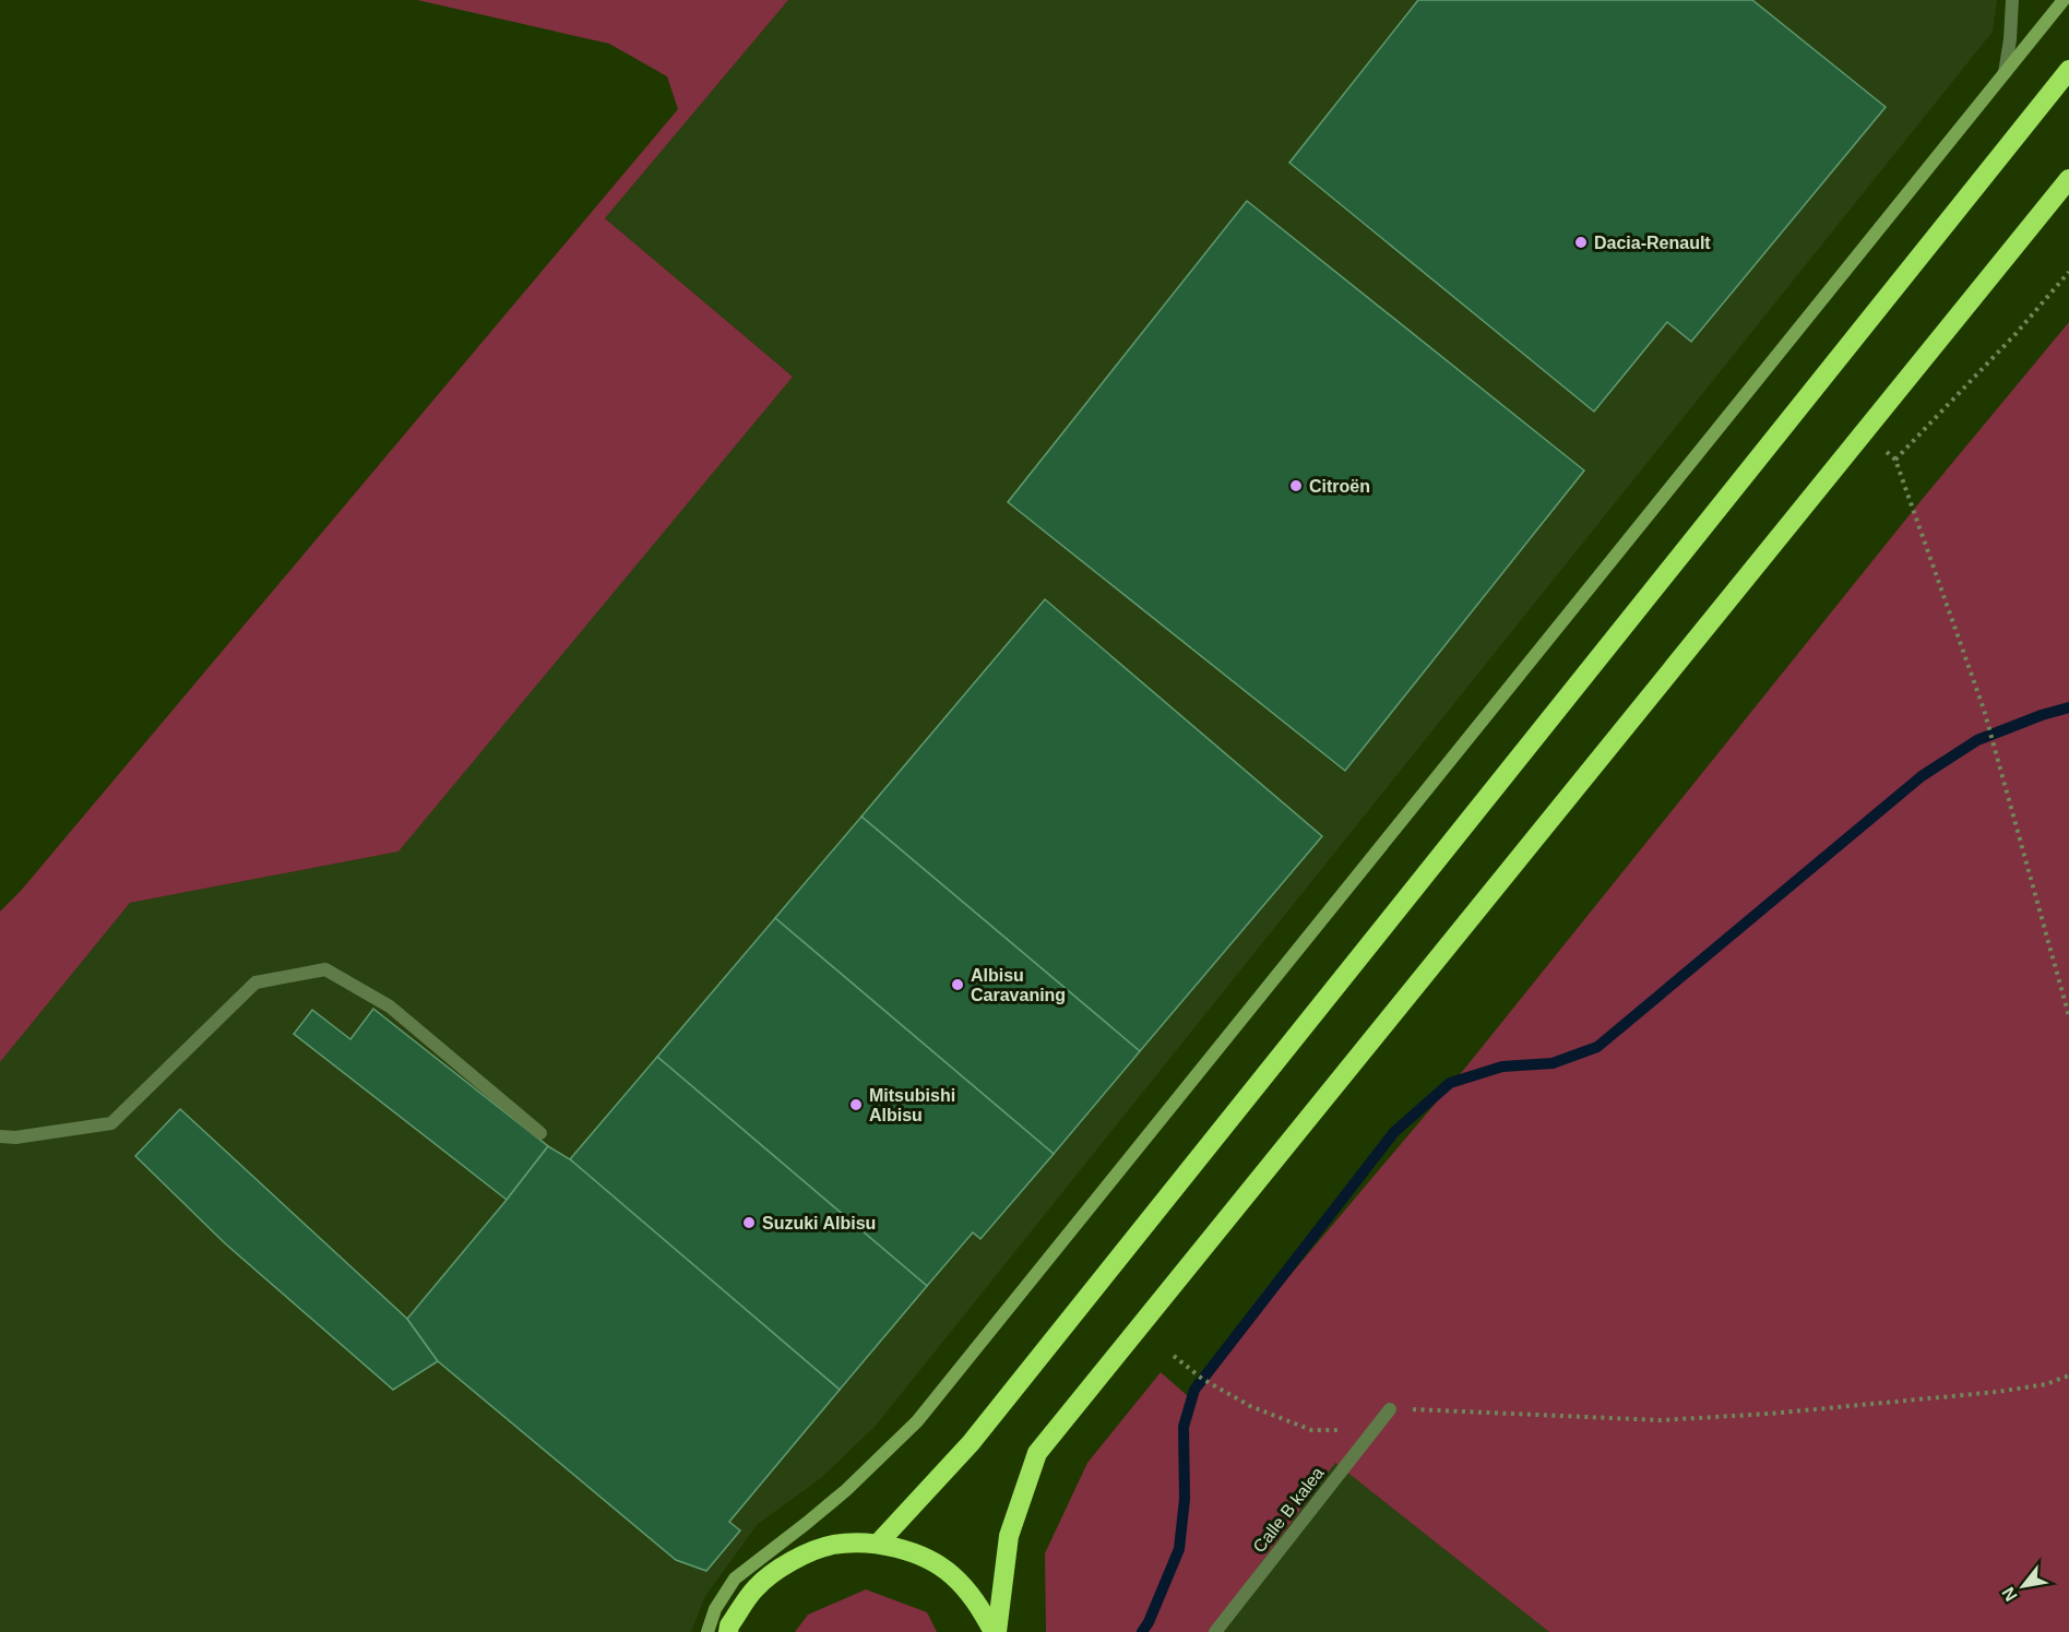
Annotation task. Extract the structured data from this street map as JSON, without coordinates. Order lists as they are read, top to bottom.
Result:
{
  "streets": {
    "street": ["Calle B kalea"]
  },
  "places": [
    "Dacia-Renault",
    "Citroën",
    "Albisu Caravaning",
    "Mitsubishi Albisu",
    "Suzuki Albisu"
  ],
  "north": "bottom left"
}
